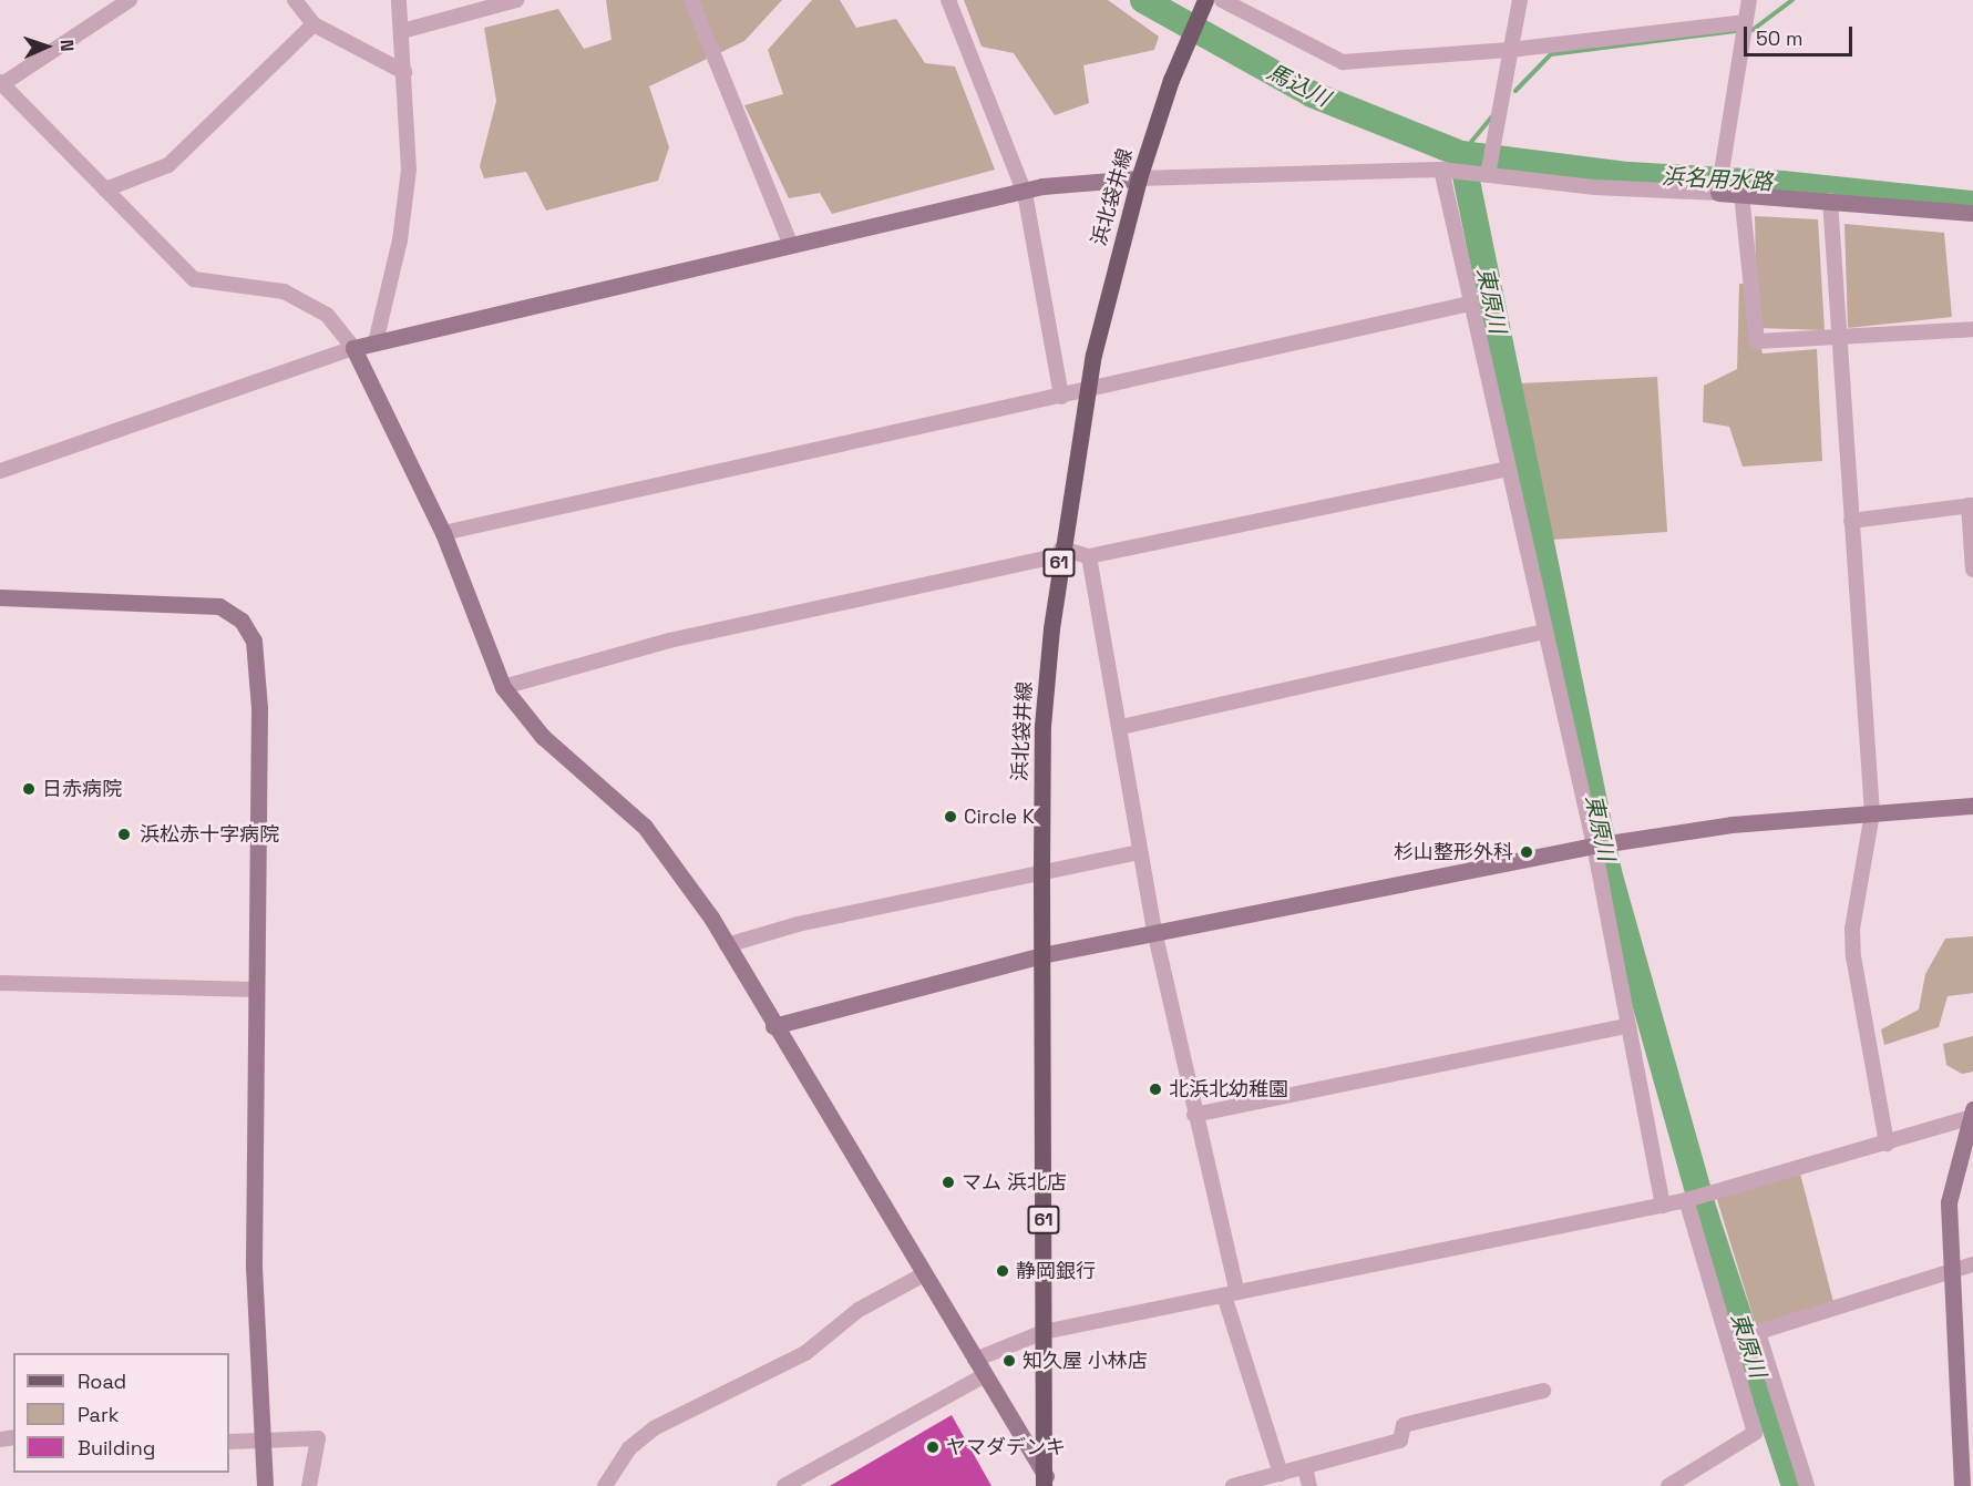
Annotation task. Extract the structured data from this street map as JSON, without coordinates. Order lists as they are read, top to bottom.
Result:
{
  "streets": {
    "main road": ["浜北袋井線", "61"]
  },
  "water": ["馬込川", "浜名用水路", "東原川"],
  "places": [
    "日赤病院",
    "Circle K",
    "浜松赤十字病院",
    "杉山整形外科",
    "北浜北幼稚園",
    "マム 浜北店",
    "静岡銀行",
    "知久屋 小林店",
    "ヤマダデンキ"
  ],
  "legend": ["Road", "Park", "Building"],
  "scale_bar": "50 m",
  "north": "right"
}
